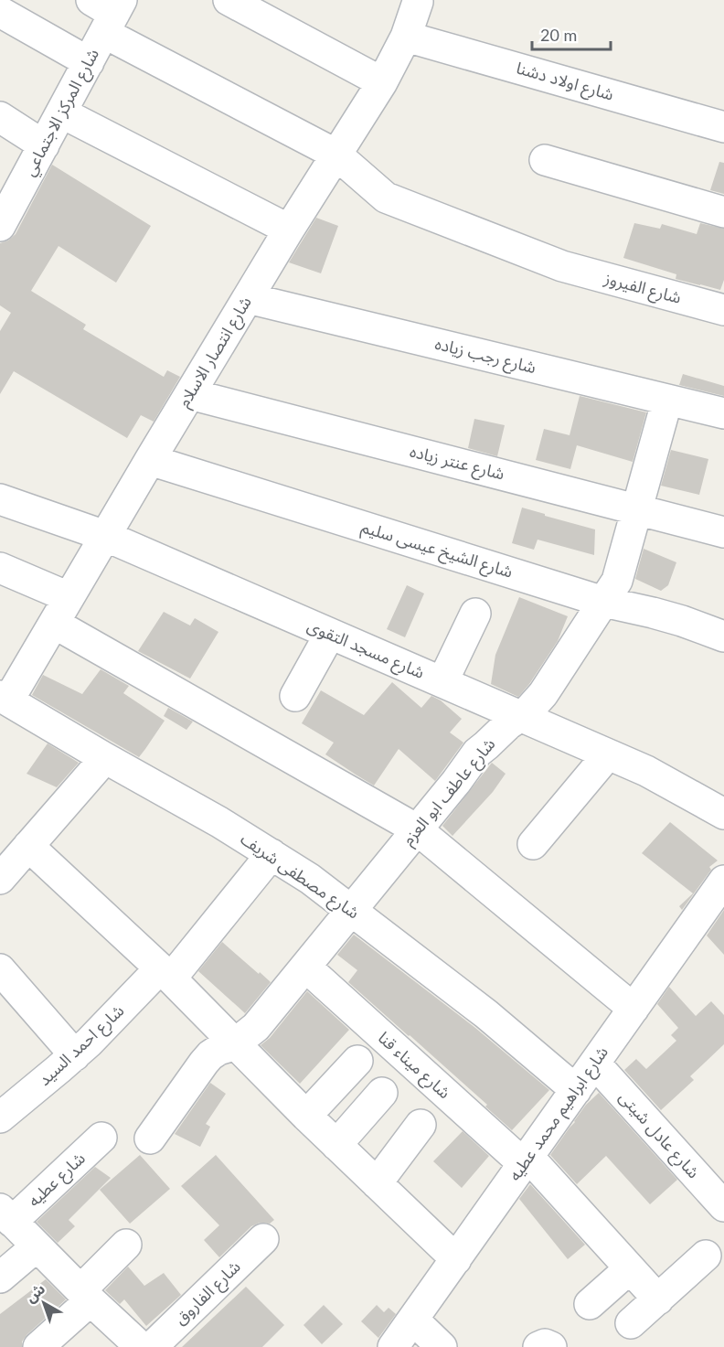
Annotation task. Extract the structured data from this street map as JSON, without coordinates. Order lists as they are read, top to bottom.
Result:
{
  "streets": {
    "street": [
      "شارع اولاد دشنا",
      "شارع المركز الاجتماعي",
      "شارع الفيروز",
      "شارع انتصار الاسلام",
      "شارع رجب زياده",
      "شارع عنتر زياده",
      "شارع الشيخ عيسى سليم",
      "شارع مسجد التقوى",
      "شارع عاطف ابو العزم",
      "شارع مصطفى شريف",
      "شارع احمد السيد",
      "شارع ميناء قنا",
      "شارع ابراهيم محمد عطيه",
      "شارع عادل شيتى",
      "شارع عطيه",
      "شارع الفاروق"
    ]
  },
  "crossings": [
    ["شارع اولاد دشنا", "شارع انتصار الاسلام"],
    ["شارع المركز الاجتماعي", "شارع الفيروز"],
    ["شارع الفيروز", "شارع انتصار الاسلام"],
    ["شارع انتصار الاسلام", "شارع رجب زياده"],
    ["شارع انتصار الاسلام", "شارع عنتر زياده"],
    ["شارع انتصار الاسلام", "شارع الشيخ عيسى سليم"],
    ["شارع انتصار الاسلام", "شارع مسجد التقوى"],
    ["شارع انتصار الاسلام", "شارع مصطفى شريف"],
    ["شارع رجب زياده", "شارع عاطف ابو العزم"],
    ["شارع عنتر زياده", "شارع عاطف ابو العزم"],
    ["شارع الشيخ عيسى سليم", "شارع عاطف ابو العزم"],
    ["شارع مسجد التقوى", "شارع عاطف ابو العزم"],
    ["شارع عاطف ابو العزم", "شارع مصطفى شريف"],
    ["شارع عاطف ابو العزم", "شارع ميناء قنا"],
    ["شارع مصطفى شريف", "شارع احمد السيد"],
    ["شارع مصطفى شريف", "شارع ابراهيم محمد عطيه"],
    ["شارع ميناء قنا", "شارع ابراهيم محمد عطيه"],
    ["شارع ابراهيم محمد عطيه", "شارع عادل شيتى"]
  ],
  "scale_bar": "20 m",
  "north": "top left"
}
